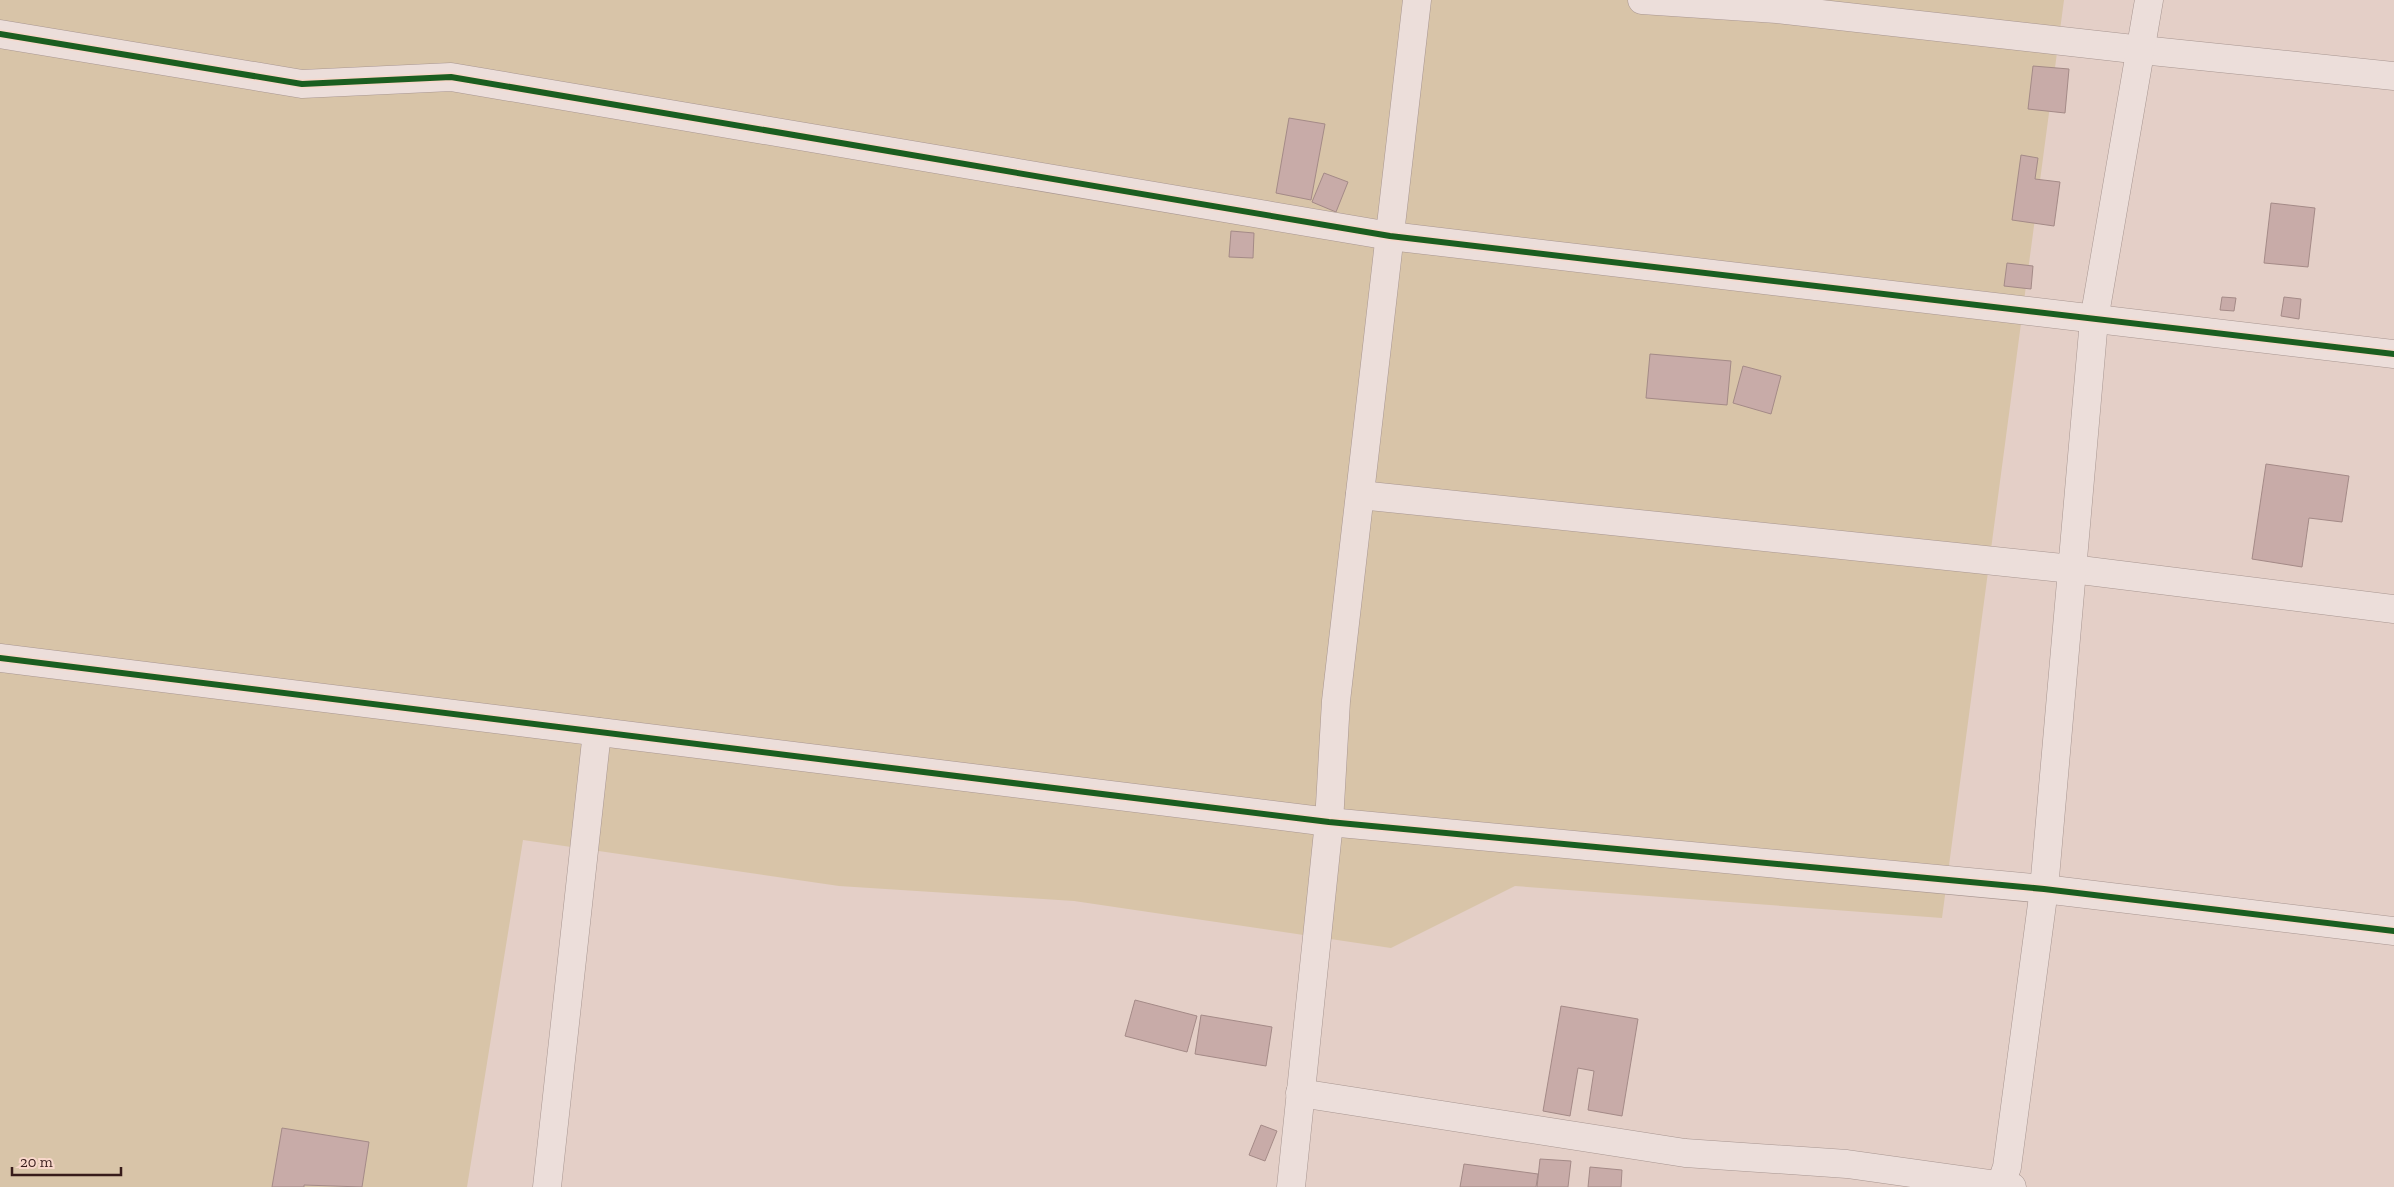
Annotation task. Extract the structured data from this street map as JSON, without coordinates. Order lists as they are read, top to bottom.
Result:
{
  "scale_bar": "20 m"
}
